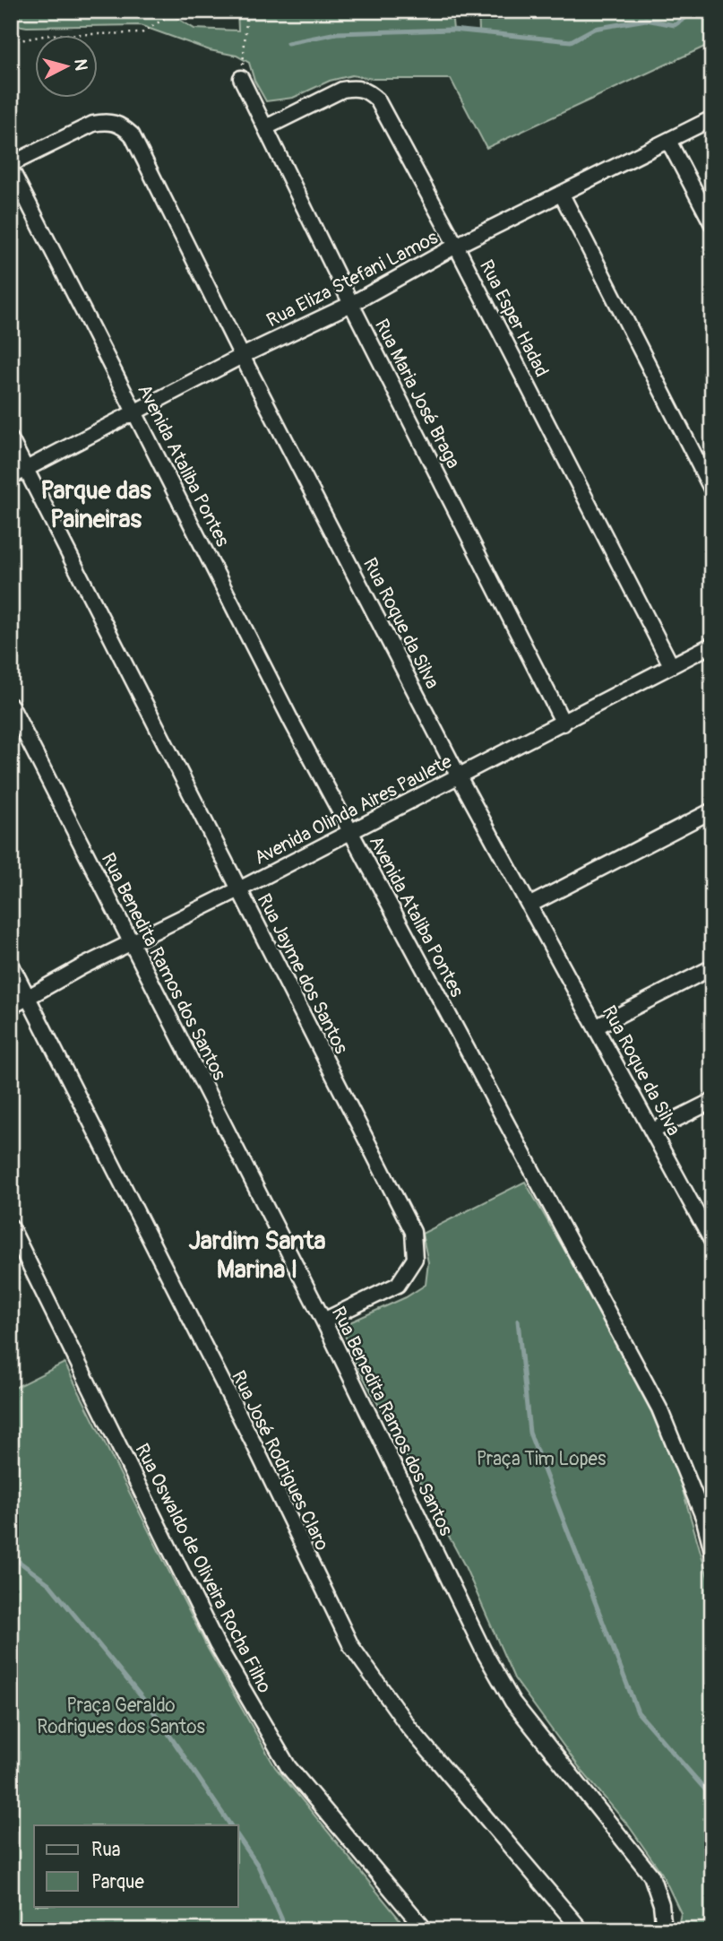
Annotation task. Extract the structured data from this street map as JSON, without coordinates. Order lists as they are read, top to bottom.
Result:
{
  "streets": {
    "street": [
      "Rua Eliza Stefani Lamos",
      "Rua Esper Hadad",
      "Rua Maria José Braga",
      "Avenida Ataliba Pontes",
      "Rua Roque da Silva",
      "Avenida Olinda Aires Paulete",
      "Rua Benedita Ramos dos Santos",
      "Rua Jayme dos Santos",
      "Rua José Rodrigues Claro",
      "Rua Oswaldo de Oliveira Rocha Filho"
    ]
  },
  "crossings": [
    ["Rua Eliza Stefani Lamos", "Rua Esper Hadad"],
    ["Rua Eliza Stefani Lamos", "Rua Maria José Braga"],
    ["Rua Eliza Stefani Lamos", "Avenida Ataliba Pontes"],
    ["Rua Eliza Stefani Lamos", "Rua Roque da Silva"],
    ["Rua Eliza Stefani Lamos", "Rua Jayme dos Santos"],
    ["Rua Esper Hadad", "Rua Maria José Braga"],
    ["Rua Esper Hadad", "Avenida Olinda Aires Paulete"],
    ["Rua Maria José Braga", "Avenida Olinda Aires Paulete"],
    ["Avenida Ataliba Pontes", "Rua Roque da Silva"],
    ["Avenida Ataliba Pontes", "Avenida Olinda Aires Paulete"],
    ["Rua Roque da Silva", "Avenida Olinda Aires Paulete"],
    ["Avenida Olinda Aires Paulete", "Rua Benedita Ramos dos Santos"],
    ["Avenida Olinda Aires Paulete", "Rua Jayme dos Santos"],
    ["Avenida Olinda Aires Paulete", "Rua José Rodrigues Claro"],
    ["Rua Benedita Ramos dos Santos", "Rua Jayme dos Santos"]
  ],
  "districts": ["Parque das Paineiras", "Jardim Santa Marina I"],
  "parks": ["Praça Tim Lopes", "Praça Geraldo Rodrigues dos Santos"],
  "legend": ["Rua", "Parque"],
  "north": "right"
}
